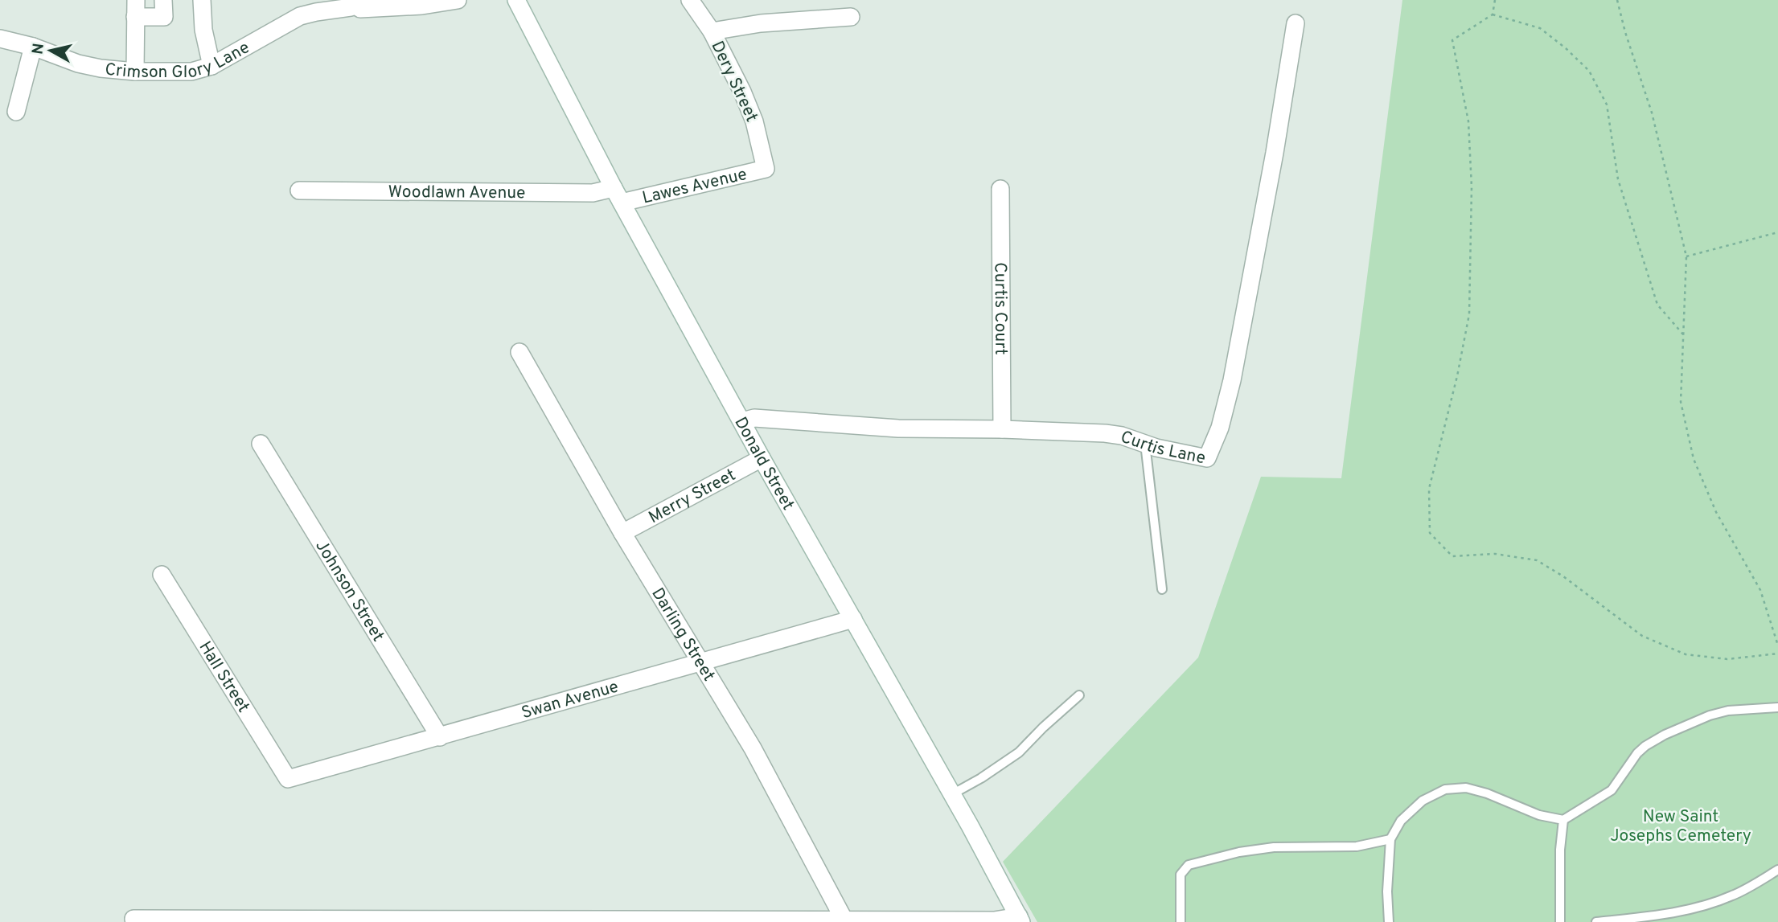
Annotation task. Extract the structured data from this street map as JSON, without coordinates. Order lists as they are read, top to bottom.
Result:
{
  "streets": {
    "street": [
      "Crimson Glory Lane",
      "Dery Street",
      "Lawes Avenue",
      "Woodlawn Avenue",
      "Curtis Court",
      "Curtis Lane",
      "Donald Street",
      "Merry Street",
      "Johnson Street",
      "Darling Street",
      "Hall Street",
      "Swan Avenue"
    ]
  },
  "crossings": [
    ["Dery Street", "Lawes Avenue"],
    ["Lawes Avenue", "Woodlawn Avenue"],
    ["Lawes Avenue", "Donald Street"],
    ["Woodlawn Avenue", "Donald Street"],
    ["Curtis Court", "Curtis Lane"],
    ["Curtis Lane", "Donald Street"],
    ["Donald Street", "Merry Street"],
    ["Donald Street", "Swan Avenue"],
    ["Merry Street", "Darling Street"],
    ["Johnson Street", "Swan Avenue"],
    ["Darling Street", "Swan Avenue"],
    ["Hall Street", "Swan Avenue"]
  ],
  "parks": ["New Saint Josephs Cemetery"],
  "north": "left"
}
